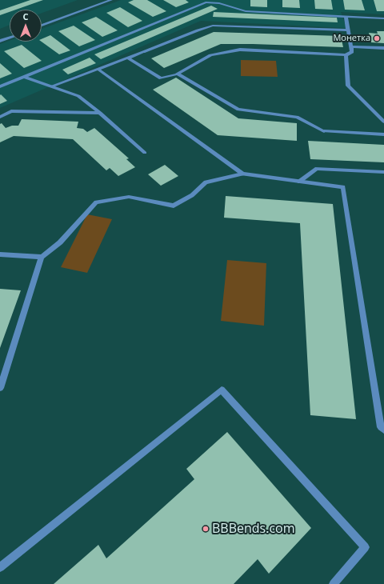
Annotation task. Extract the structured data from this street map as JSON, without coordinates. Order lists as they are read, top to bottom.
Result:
{
  "places": ["Монетка", "BBBends.com"],
  "north": "top"
}
